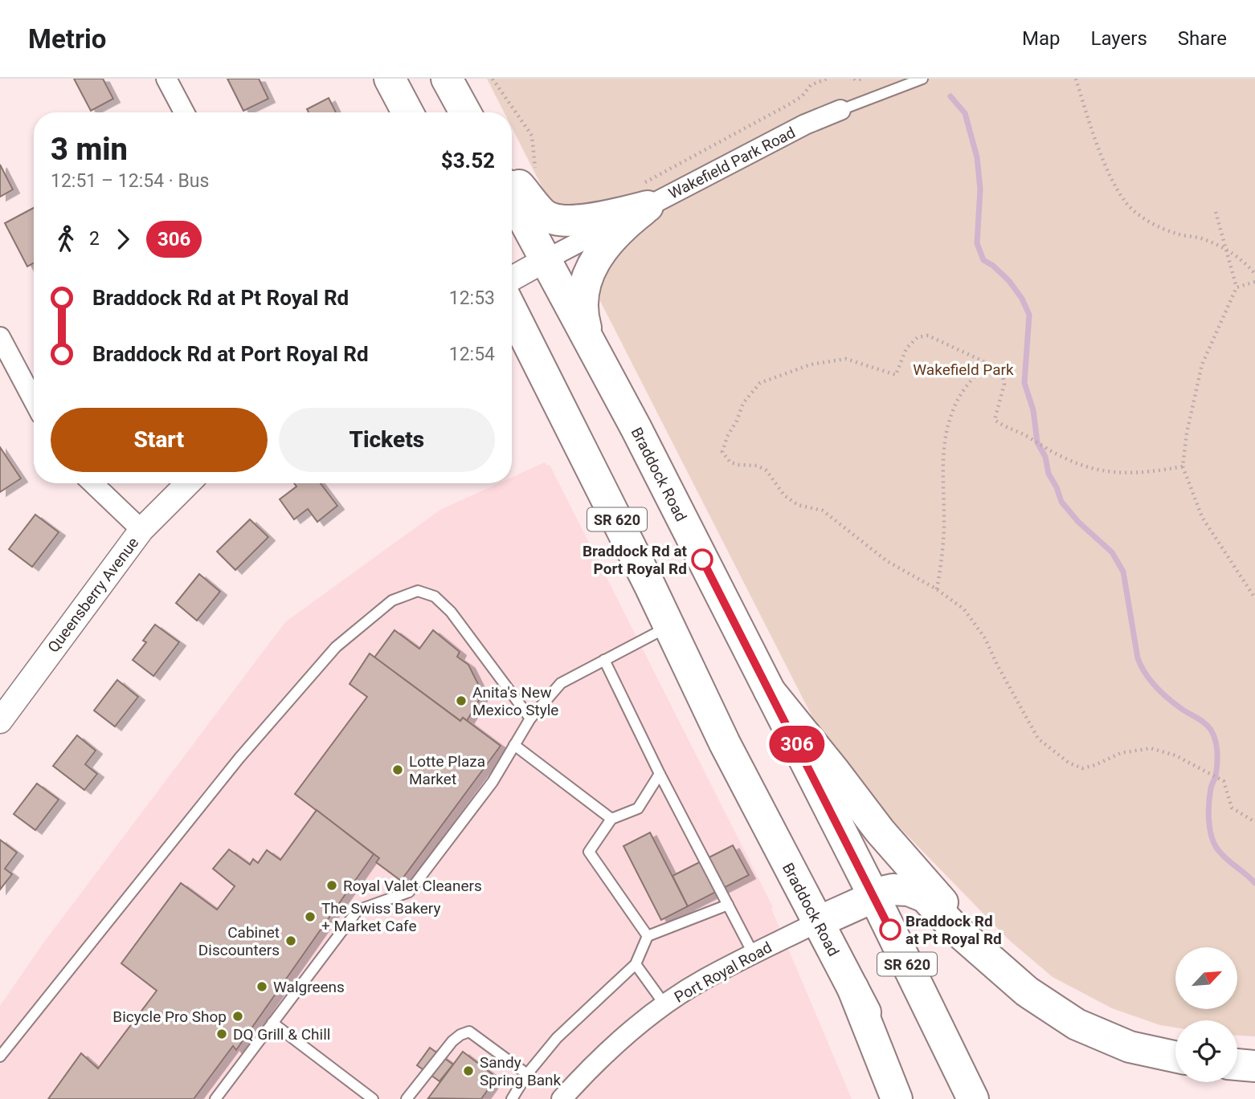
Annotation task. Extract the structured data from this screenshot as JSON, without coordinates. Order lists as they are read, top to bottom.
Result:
{
  "streets": {
    "main road": ["Braddock Road", "SR 620"],
    "street": ["Wakefield Park Road", "Queensberry Avenue", "Port Royal Road"]
  },
  "crossings": [
    ["Wakefield Park Road", "Braddock Road"],
    ["Braddock Road", "Port Royal Road"]
  ],
  "parks": ["Wakefield Park"],
  "places": [
    "Braddock Rd at Port Royal Rd",
    "Anita's New Mexico Style",
    "Lotte Plaza Market",
    "Royal Valet Cleaners",
    "The Swiss Bakery + Market Cafe",
    "Braddock Rd at Pt Royal Rd",
    "Cabinet Discounters",
    "Walgreens",
    "Bicycle Pro Shop",
    "DQ Grill & Chill",
    "Sandy Spring Bank"
  ],
  "lines": ["bus line 306"],
  "north": "top right",
  "page": {
    "header": "Metrio",
    "nav": ["Map", "Layers", "Share"],
    "on_map": "306",
    "heading": ["3 min", "12:51 – 12:54 · Bus", "$3.52"],
    "legs": ["2", "306"],
    "list": [
      {
        "name": "Braddock Rd at Pt Royal Rd",
        "value": "12:53"
      },
      {
        "name": "Braddock Rd at Port Royal Rd",
        "value": "12:54"
      }
    ],
    "buttons": ["Start", "Tickets"]
  }
}
